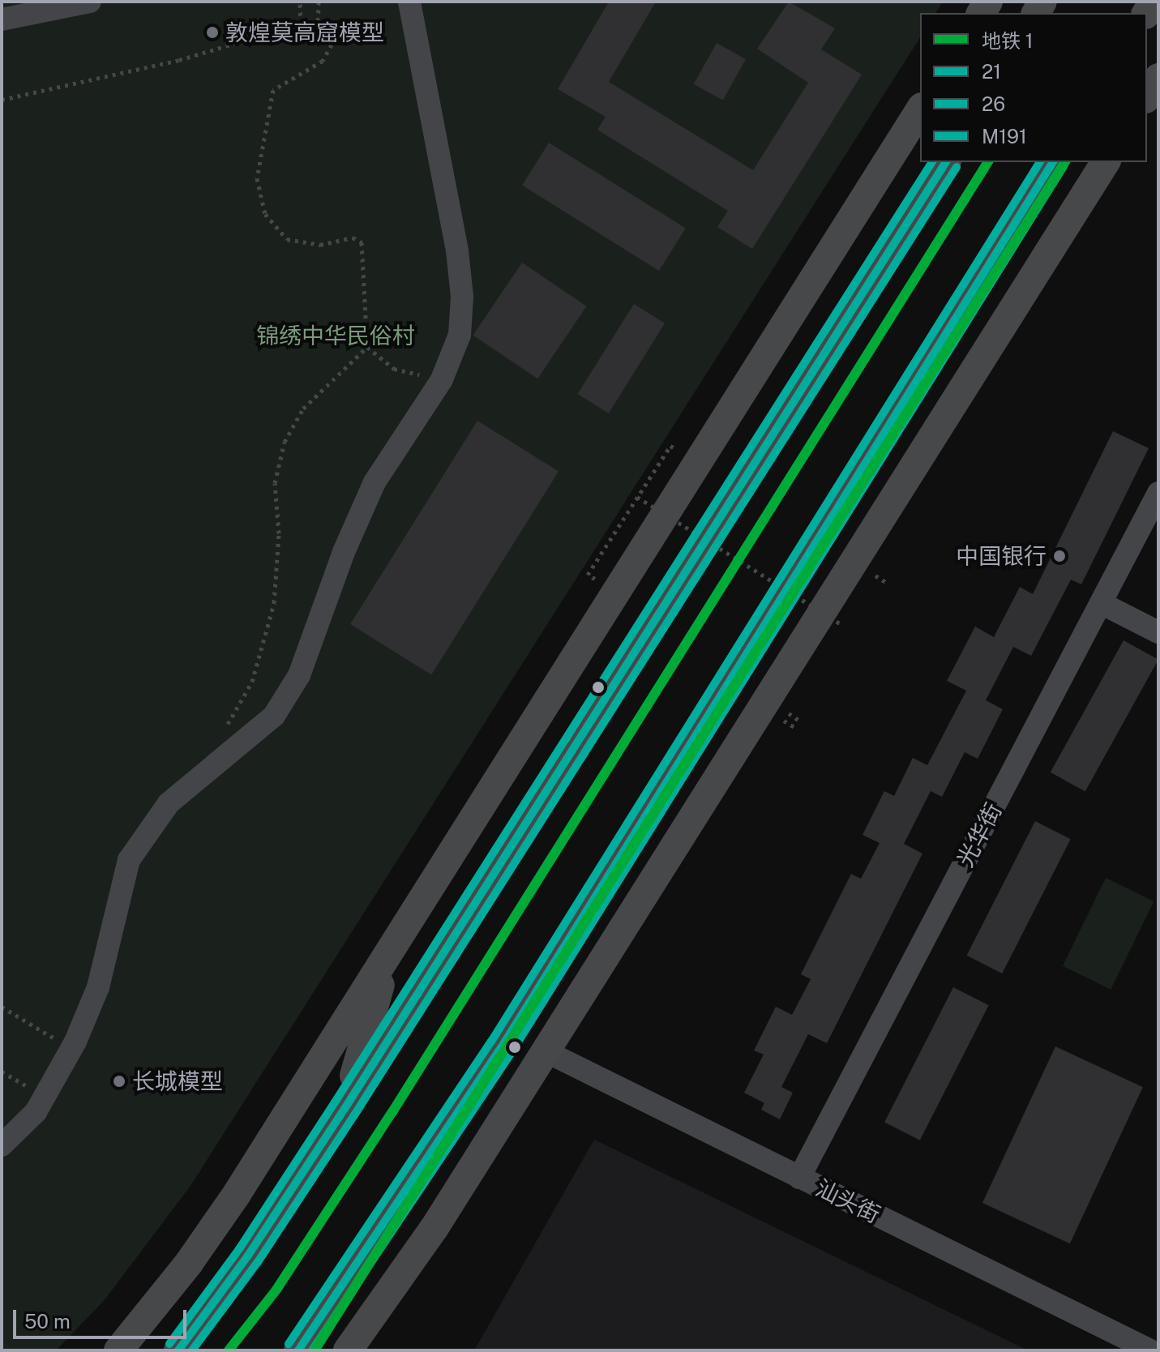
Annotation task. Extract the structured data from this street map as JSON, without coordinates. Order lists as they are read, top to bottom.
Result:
{
  "streets": {
    "street": ["光华街", "汕头街"]
  },
  "crossings": [
    ["光华街", "汕头街"]
  ],
  "parks": ["锦绣中华民俗村"],
  "places": ["敦煌莫高窟模型", "中国银行", "长城模型"],
  "lines": [
    "metro line 1",
    "transit line 21",
    "transit line M191",
    "transit line 26"
  ],
  "legend": [
    "地铁 1",
    "21",
    "26",
    "M191"
  ],
  "scale_bar": "50 m"
}
